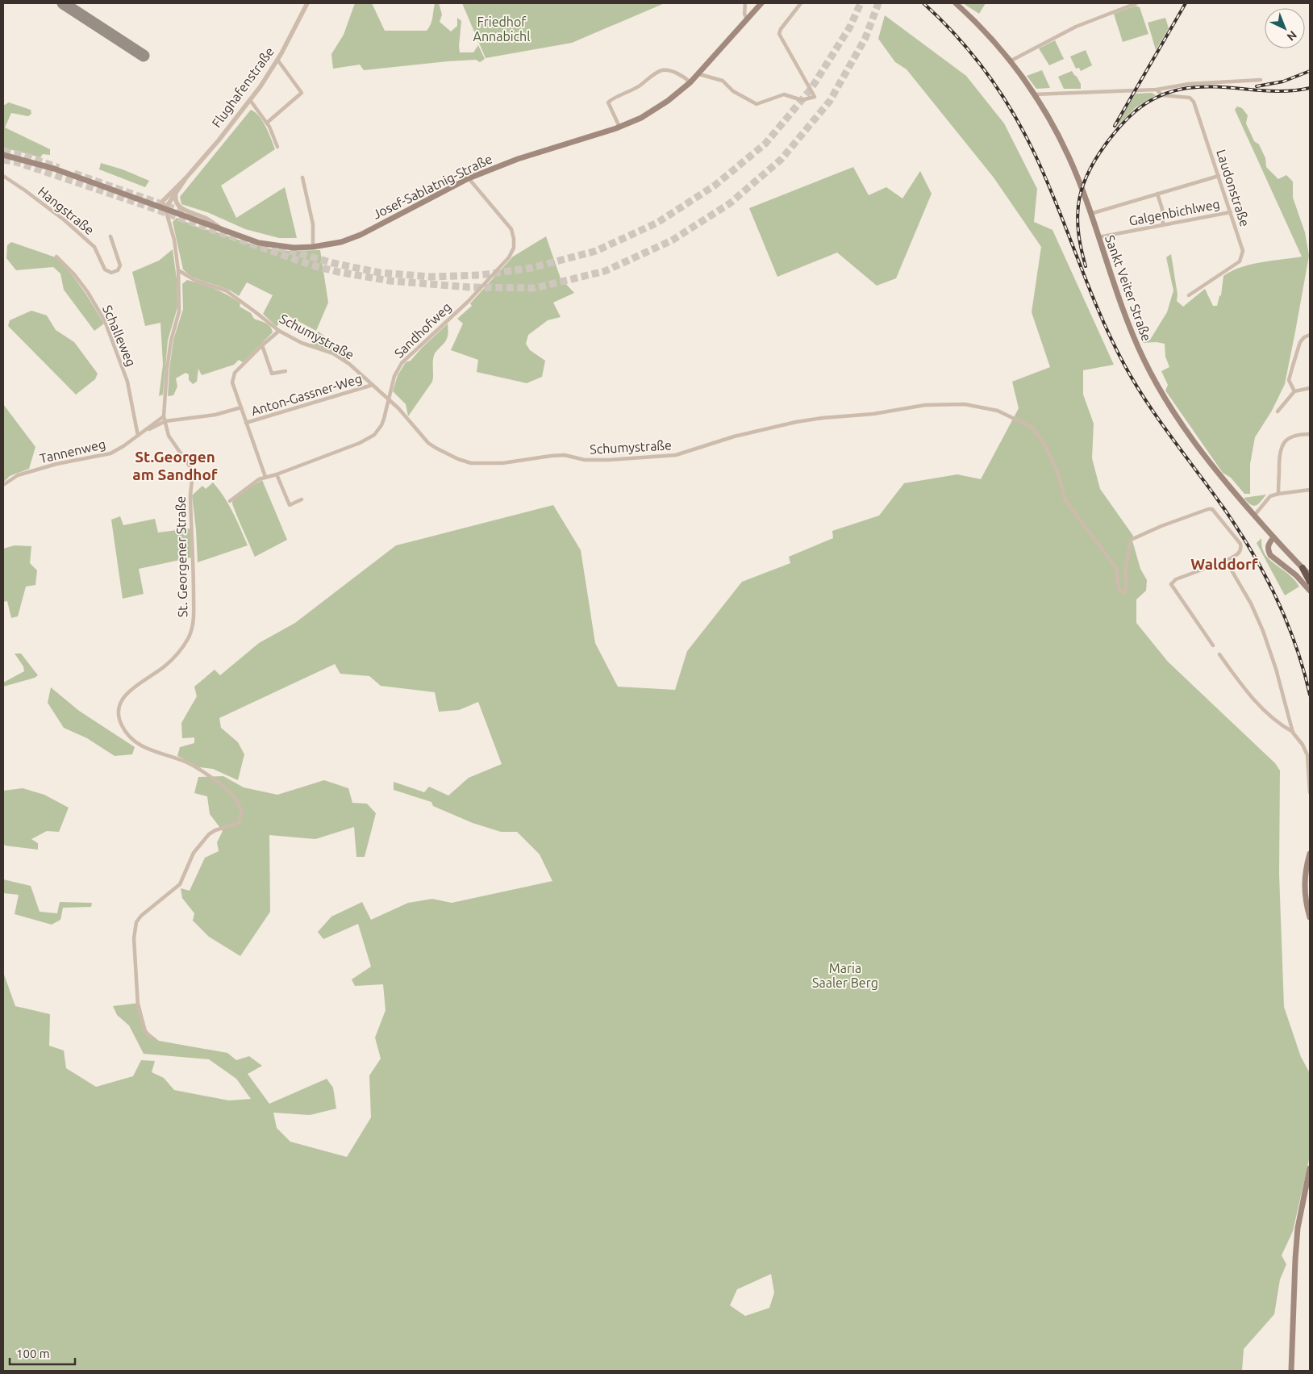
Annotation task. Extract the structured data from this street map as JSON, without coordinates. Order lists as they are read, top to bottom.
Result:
{
  "streets": {
    "main road": ["Josef-Sablatnig-Straße", "Sankt Veiter Straße"],
    "street": [
      "Flughafenstraße",
      "Laudonstraße",
      "Hangstraße",
      "Galgenbichlweg",
      "Sandhofweg",
      "Schalleweg",
      "Schumystraße",
      "Anton-Gassner-Weg",
      "Tannenweg",
      "St. Georgener Straße"
    ]
  },
  "crossings": [
    ["Flughafenstraße", "Josef-Sablatnig-Straße"],
    ["Josef-Sablatnig-Straße", "Sandhofweg"],
    ["Laudonstraße", "Galgenbichlweg"],
    ["Laudonstraße", "Sankt Veiter Straße"],
    ["Galgenbichlweg", "Sankt Veiter Straße"],
    ["Sandhofweg", "Schumystraße"],
    ["Schalleweg", "Tannenweg"],
    ["Schumystraße", "Anton-Gassner-Weg"],
    ["Schumystraße", "St. Georgener Straße"],
    ["Tannenweg", "St. Georgener Straße"]
  ],
  "districts": ["St.Georgen am Sandhof", "Walddorf"],
  "parks": ["Friedhof Annabichl", "Maria Saaler Berg"],
  "scale_bar": "100 m",
  "north": "bottom right"
}
